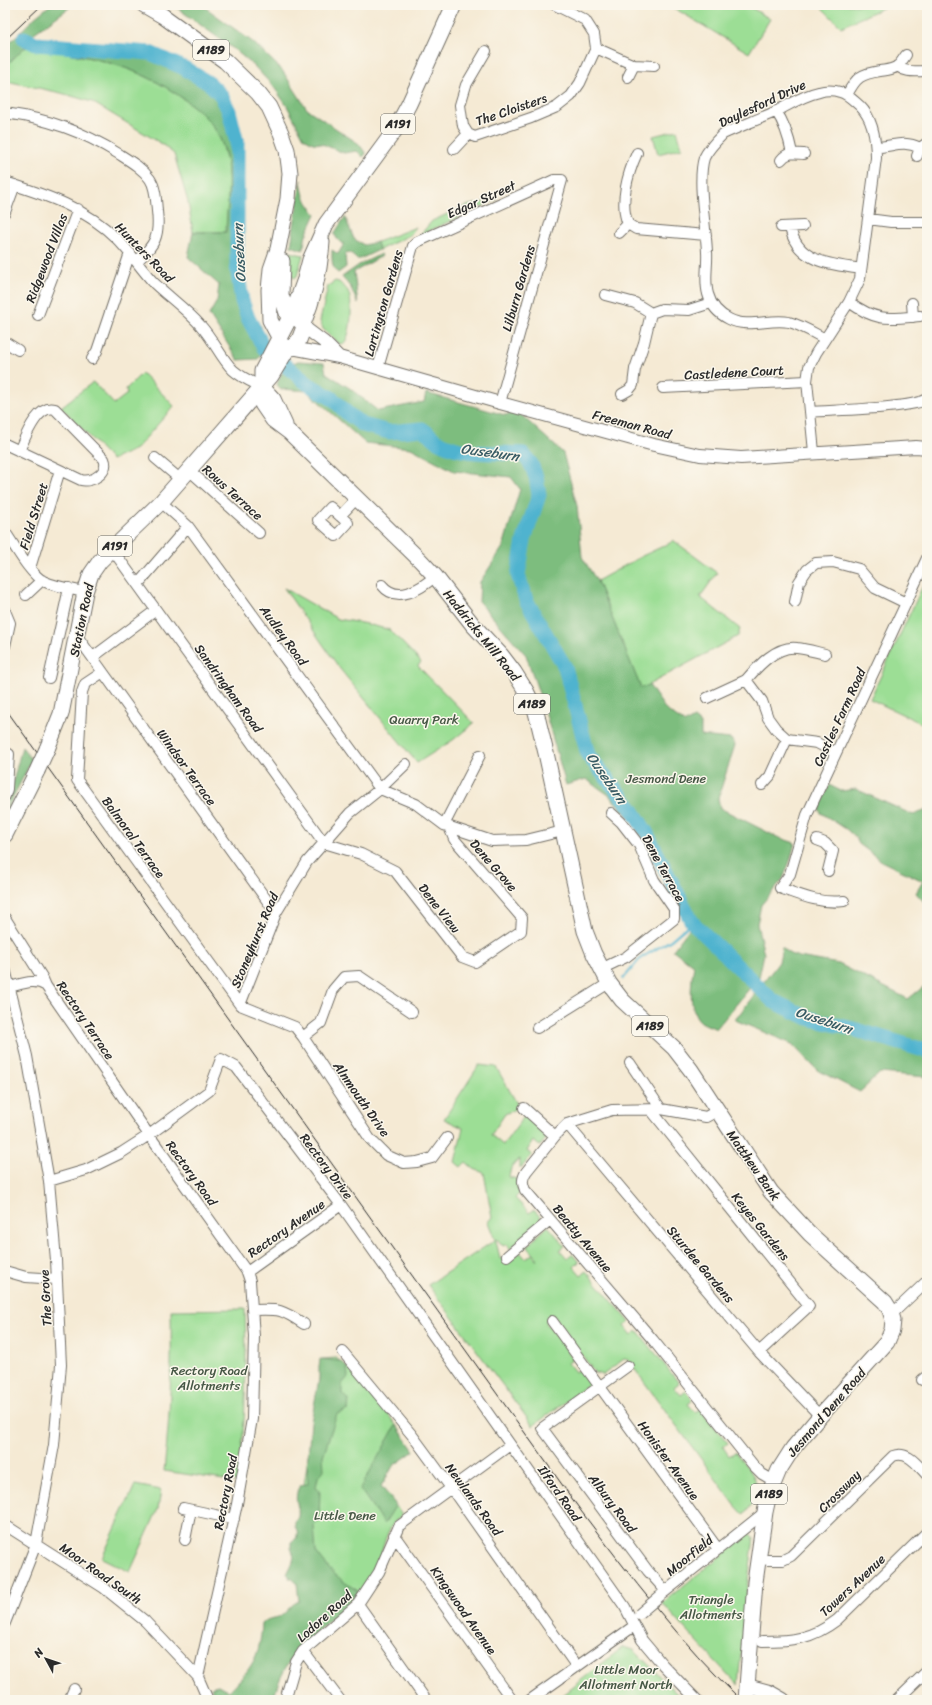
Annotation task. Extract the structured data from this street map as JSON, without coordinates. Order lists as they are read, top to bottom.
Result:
{
  "streets": {
    "main road": [
      "A189",
      "A191",
      "Station Road",
      "Haddricks Mill Road",
      "Matthew Bank",
      "Jesmond Dene Road"
    ],
    "street": [
      "Daylesford Drive",
      "The Cloisters",
      "Edgar Street",
      "Hunters Road",
      "Ridgewood Villas",
      "Lilburn Gardens",
      "Lartington Gardens",
      "Castledene Court",
      "Freeman Road",
      "Rows Terrace",
      "Field Street",
      "Audley Road",
      "Sandringham Road",
      "Castles Farm Road",
      "Windsor Terrace",
      "Balmoral Terrace",
      "Dene Grove",
      "Dene Terrace",
      "Dene View",
      "Stoneyhurst Road",
      "Rectory Terrace",
      "Alnmouth Drive",
      "Rectory Drive",
      "Rectory Road",
      "Keyes Gardens",
      "Rectory Avenue",
      "Beatty Avenue",
      "Sturdee Gardens",
      "The Grove",
      "Honister Avenue",
      "Crossway",
      "Ilford Road",
      "Newlands Road",
      "Albury Road",
      "Moorfield",
      "Moor Road South",
      "Towers Avenue",
      "Kingswood Avenue",
      "Lodore Road"
    ]
  },
  "crossings": [
    ["A189", "A191"],
    ["A189", "Freeman Road"],
    ["A189", "Station Road"],
    ["A191", "Freeman Road"],
    ["A191", "Station Road"],
    ["Edgar Street", "Lilburn Gardens"],
    ["Edgar Street", "Lartington Gardens"],
    ["Hunters Road", "Ridgewood Villas"],
    ["Hunters Road", "Station Road"],
    ["Hunters Road", "Haddricks Mill Road"],
    ["Lilburn Gardens", "Freeman Road"],
    ["Lartington Gardens", "Freeman Road"],
    ["Freeman Road", "Station Road"],
    ["Rows Terrace", "Station Road"],
    ["Station Road", "Audley Road"],
    ["Station Road", "Haddricks Mill Road"],
    ["Station Road", "Sandringham Road"],
    ["Station Road", "Windsor Terrace"],
    ["Audley Road", "Stoneyhurst Road"],
    ["Haddricks Mill Road", "Dene Terrace"],
    ["Haddricks Mill Road", "Matthew Bank"],
    ["Sandringham Road", "Dene View"],
    ["Sandringham Road", "Stoneyhurst Road"],
    ["Windsor Terrace", "Balmoral Terrace"],
    ["Windsor Terrace", "Stoneyhurst Road"],
    ["Balmoral Terrace", "Stoneyhurst Road"],
    ["Balmoral Terrace", "Alnmouth Drive"],
    ["Dene Grove", "Dene View"],
    ["Dene View", "Stoneyhurst Road"],
    ["Stoneyhurst Road", "Alnmouth Drive"],
    ["Rectory Terrace", "Rectory Drive"],
    ["Rectory Terrace", "Rectory Road"],
    ["Matthew Bank", "Beatty Avenue"],
    ["Matthew Bank", "Jesmond Dene Road"],
    ["Rectory Drive", "Rectory Road"],
    ["Rectory Drive", "Rectory Avenue"],
    ["Rectory Drive", "Ilford Road"],
    ["Rectory Road", "Rectory Avenue"],
    ["Rectory Road", "Moor Road South"],
    ["Keyes Gardens", "Beatty Avenue"],
    ["Keyes Gardens", "Sturdee Gardens"],
    ["Beatty Avenue", "Sturdee Gardens"],
    ["Beatty Avenue", "Jesmond Dene Road"],
    ["Sturdee Gardens", "Jesmond Dene Road"],
    ["The Grove", "Moor Road South"],
    ["Jesmond Dene Road", "Moorfield"],
    ["Honister Avenue", "Albury Road"],
    ["Honister Avenue", "Moorfield"],
    ["Ilford Road", "Moorfield"],
    ["Ilford Road", "Lodore Road"],
    ["Newlands Road", "Moorfield"],
    ["Newlands Road", "Lodore Road"],
    ["Albury Road", "Moorfield"],
    ["Kingswood Avenue", "Lodore Road"]
  ],
  "water": ["Ouseburn"],
  "parks": [
    "Quarry Park",
    "Jesmond Dene",
    "Rectory Road Allotments",
    "Little Dene",
    "Triangle Allotments",
    "Little Moor Allotment North"
  ],
  "north": "top left"
}
